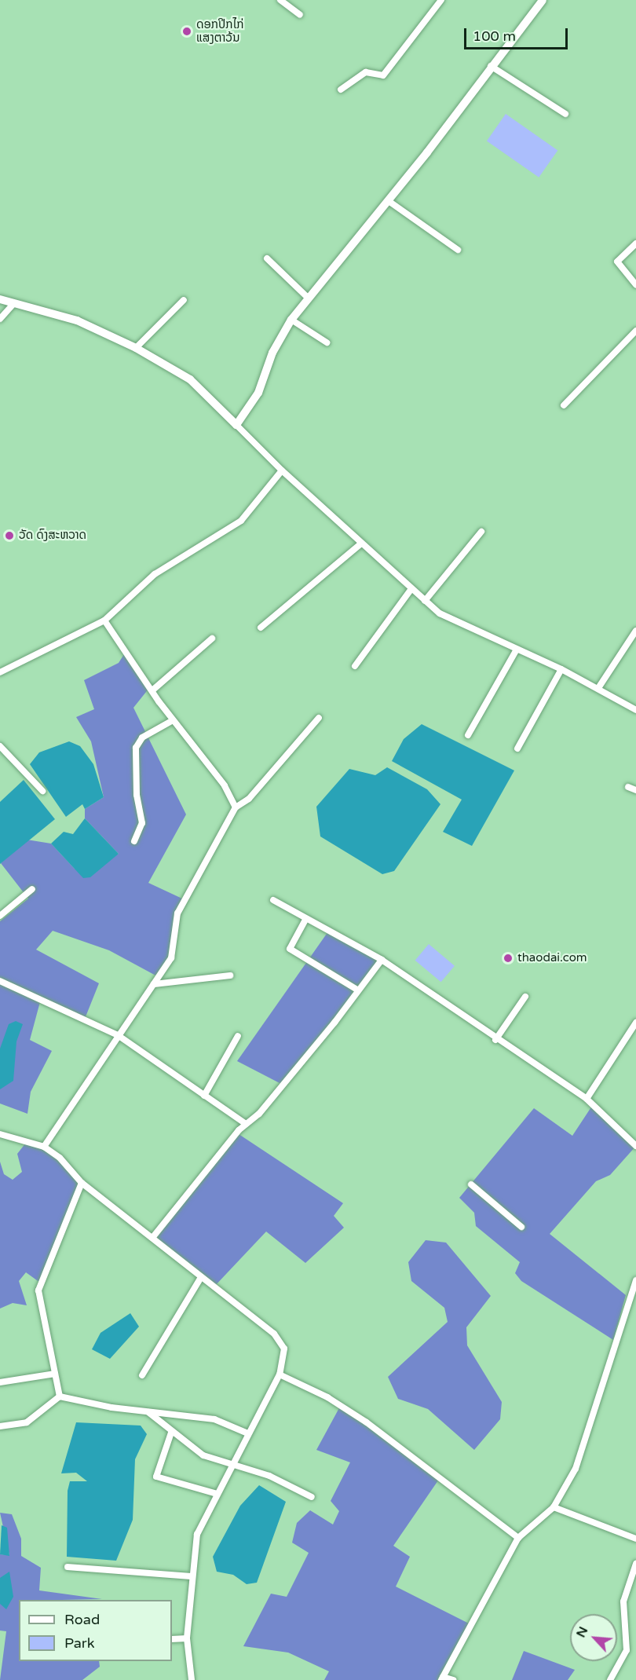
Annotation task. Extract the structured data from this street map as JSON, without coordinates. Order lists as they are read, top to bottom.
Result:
{
  "places": ["ດອກປີກໄກ່ ແສງຕາວ້ນ", "ວັດ ດົງສະຫວາດ", "thaodai.com"],
  "legend": ["Road", "Park"],
  "scale_bar": "100 m",
  "north": "top left"
}
